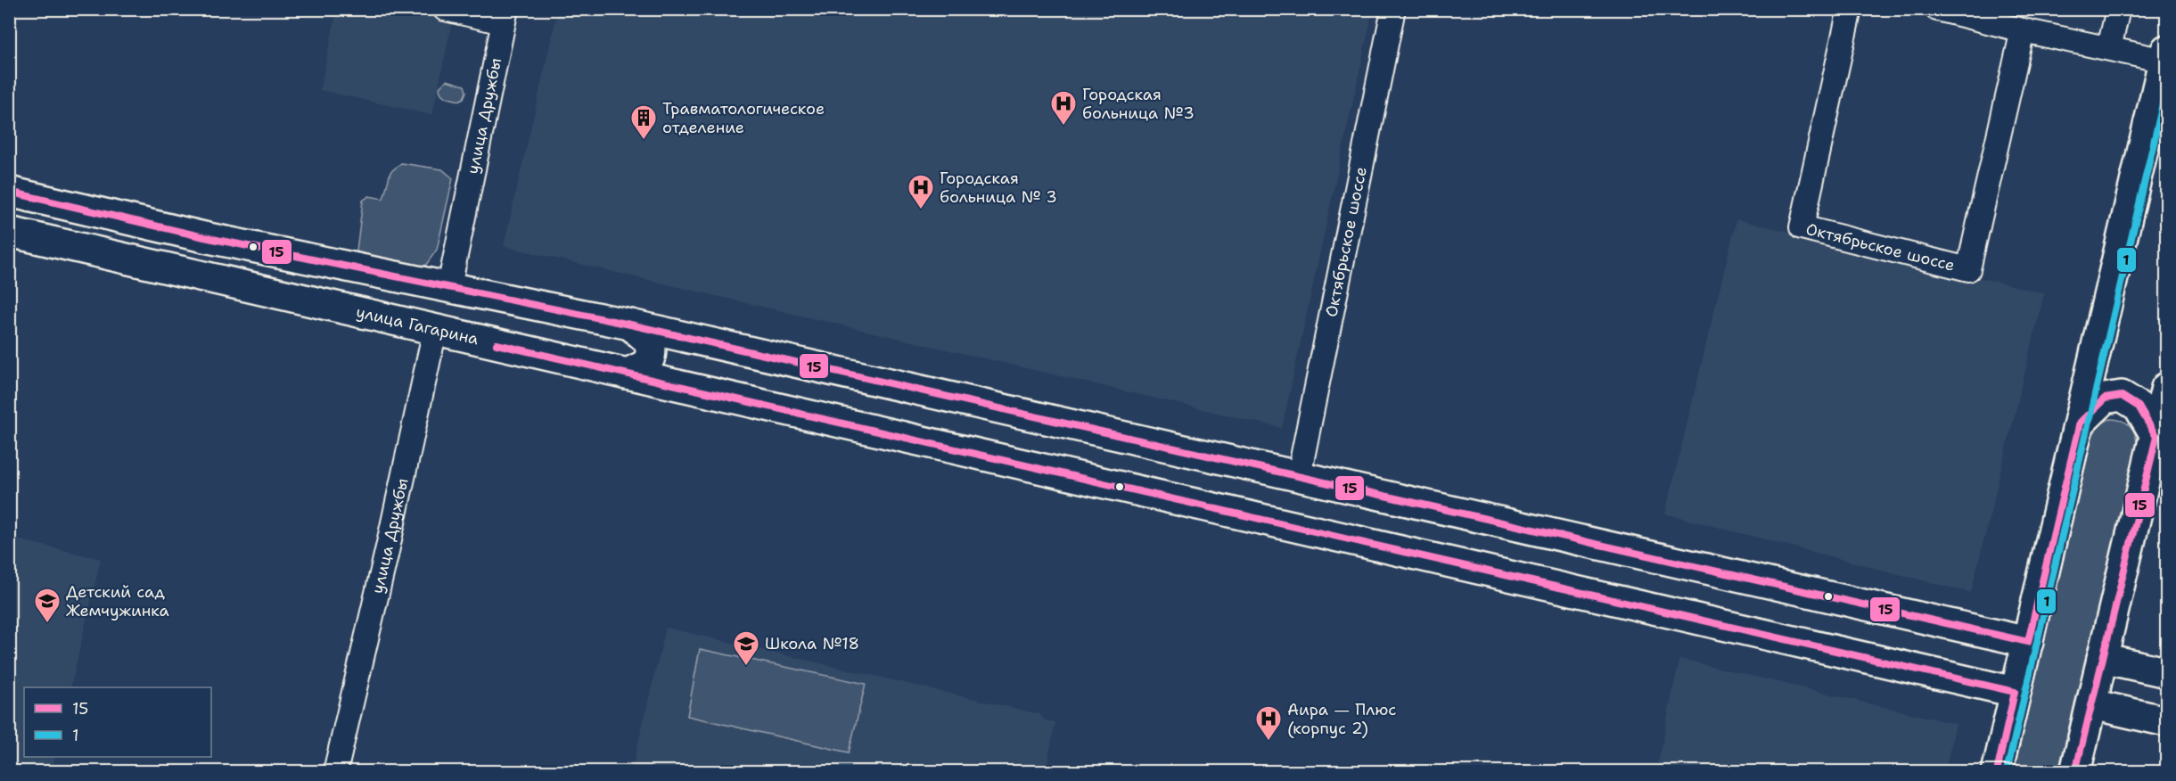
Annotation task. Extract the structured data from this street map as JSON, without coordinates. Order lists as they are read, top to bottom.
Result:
{
  "streets": {
    "street": ["улица Дружбы", "Октябрьское шоссе", "улица Гагарина"]
  },
  "crossings": [
    ["улица Дружбы", "улица Гагарина"]
  ],
  "places": {
    "hospital": ["Городская больница №3", "Городская больница № 3", "Аира — Плюс (корпус 2)"],
    "building": ["Травматологическое отделение"],
    "school or university": ["Детский сад Жемчужинка", "Школа №18"]
  },
  "lines": ["transit line 1", "transit line 15"],
  "legend": ["15", "1"]
}
